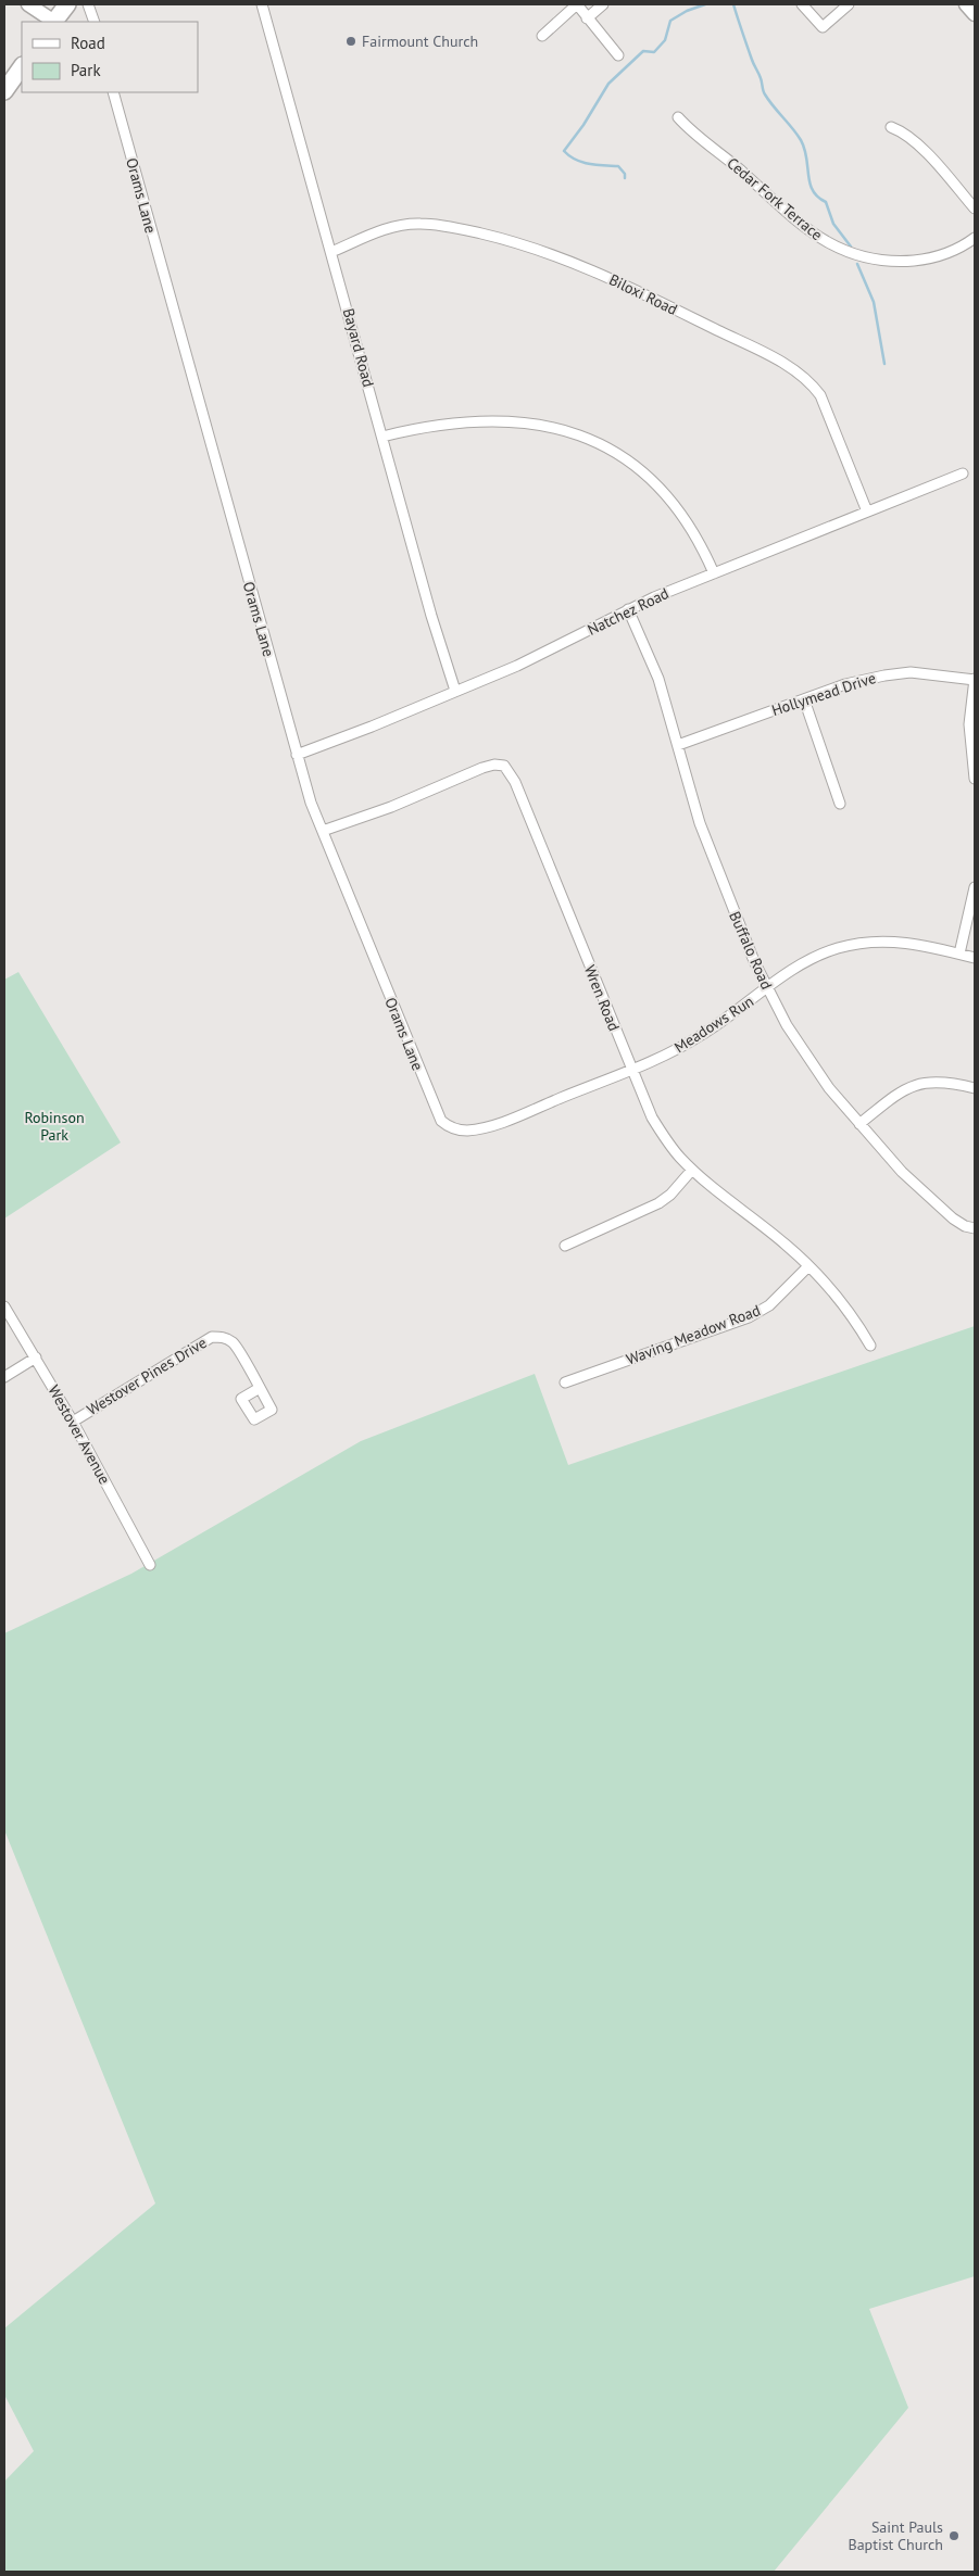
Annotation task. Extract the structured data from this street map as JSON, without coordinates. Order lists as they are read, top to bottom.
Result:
{
  "streets": {
    "street": [
      "Orams Lane",
      "Cedar Fork Terrace",
      "Biloxi Road",
      "Bayard Road",
      "Natchez Road",
      "Hollymead Drive",
      "Buffalo Road",
      "Wren Road",
      "Meadows Run",
      "Waving Meadow Road",
      "Westover Pines Drive",
      "Westover Avenue"
    ]
  },
  "crossings": [
    ["Orams Lane", "Natchez Road"],
    ["Orams Lane", "Wren Road"],
    ["Orams Lane", "Meadows Run"],
    ["Biloxi Road", "Bayard Road"],
    ["Biloxi Road", "Natchez Road"],
    ["Bayard Road", "Natchez Road"],
    ["Natchez Road", "Buffalo Road"],
    ["Hollymead Drive", "Buffalo Road"],
    ["Buffalo Road", "Meadows Run"],
    ["Wren Road", "Meadows Run"],
    ["Wren Road", "Waving Meadow Road"],
    ["Westover Pines Drive", "Westover Avenue"]
  ],
  "parks": ["Robinson Park"],
  "places": ["Fairmount Church", "Saint Pauls Baptist Church"],
  "legend": ["Road", "Park"]
}
